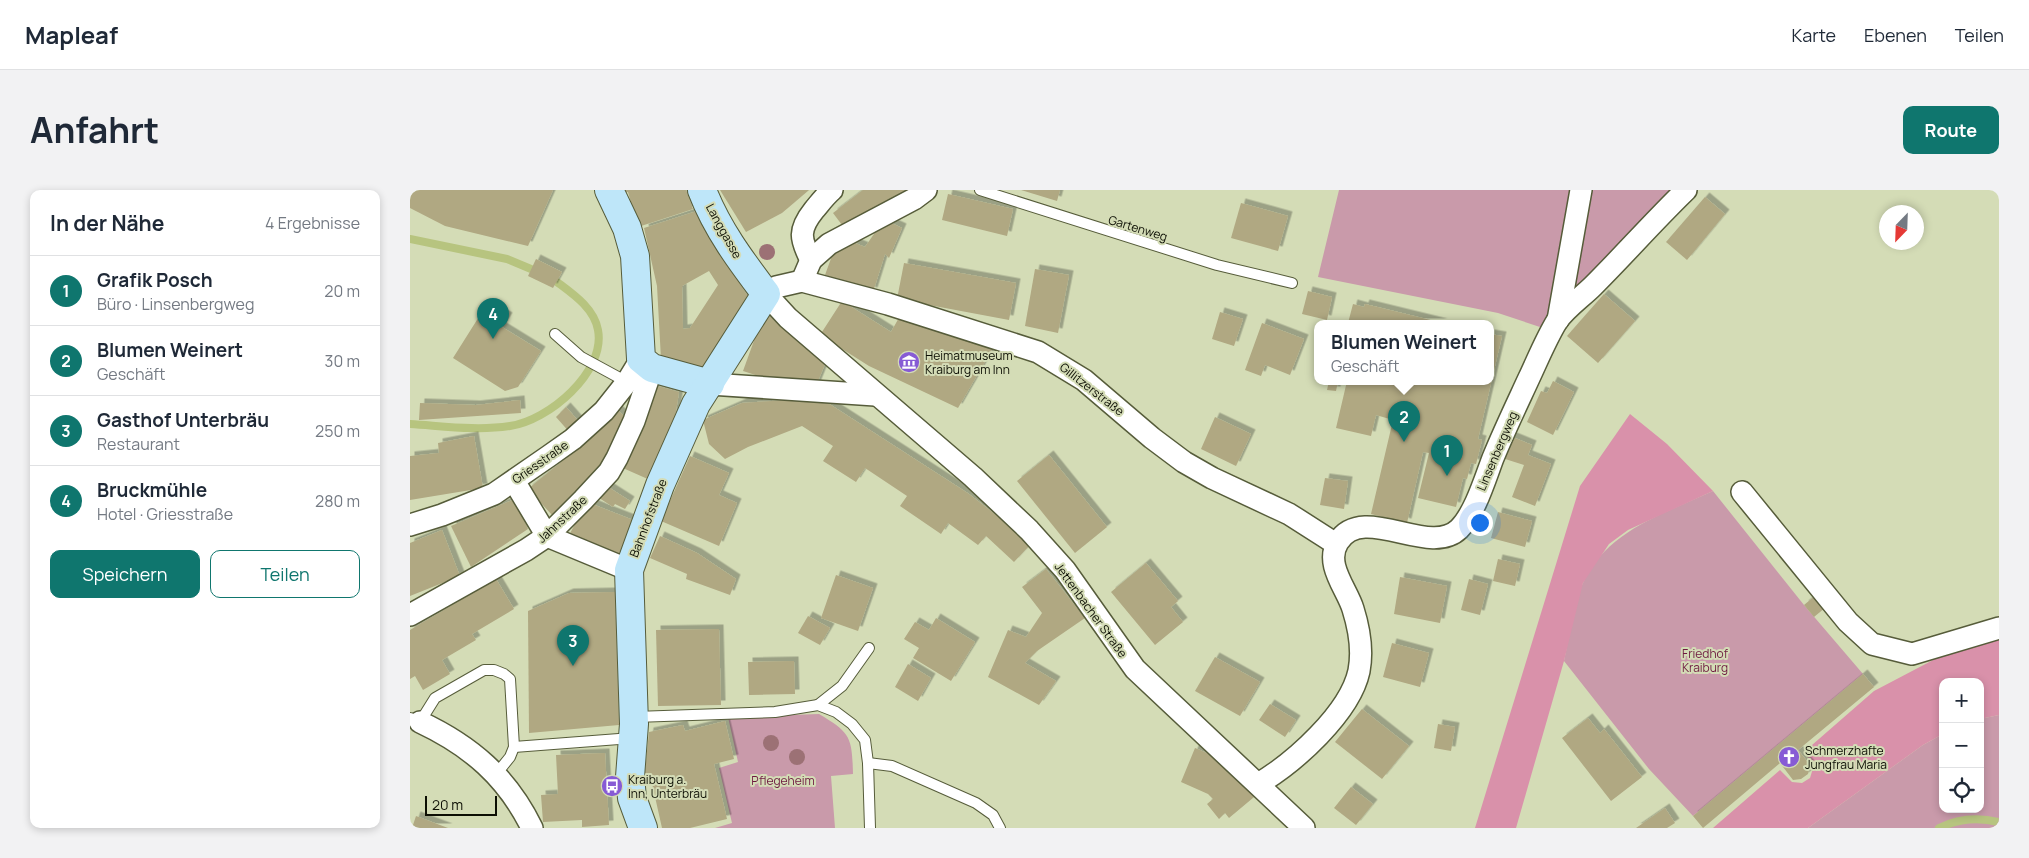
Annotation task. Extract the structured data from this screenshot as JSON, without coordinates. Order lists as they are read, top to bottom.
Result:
{
  "streets": {
    "main road": ["Langgasse", "Bahnhofstraße"],
    "street": [
      "Gillitzerstraße",
      "Linsenbergweg",
      "Griesstraße",
      "Jahnstraße",
      "Jettenbacher Straße"
    ],
    "lane": ["Gartenweg"]
  },
  "crossings": [
    ["Langgasse", "Gillitzerstraße"],
    ["Langgasse", "Bahnhofstraße"],
    ["Langgasse", "Jettenbacher Straße"],
    ["Gillitzerstraße", "Linsenbergweg"],
    ["Gillitzerstraße", "Bahnhofstraße"],
    ["Gillitzerstraße", "Jettenbacher Straße"],
    ["Griesstraße", "Jahnstraße"],
    ["Bahnhofstraße", "Jettenbacher Straße"]
  ],
  "parks": ["Friedhof Kraiburg", "Pflegeheim"],
  "places": {
    "museum": ["Heimatmuseum Kraiburg am Inn"],
    "church": ["Schmerzhafte Jungfrau Maria"],
    "bus stop": ["Kraiburg a. Inn, Unterbräu"]
  },
  "scale_bar": "20 m",
  "north": "bottom left",
  "page": {
    "header": "Mapleaf",
    "nav": ["Karte", "Ebenen", "Teilen"],
    "title": "Anfahrt",
    "buttons": [
      "Route",
      ["Speichern", "Teilen"]
    ],
    "heading": ["In der Nähe", "4 Ergebnisse"],
    "list": [
      {
        "mark": "1",
        "name": "Grafik Posch",
        "note": "Büro · Linsenbergweg",
        "value": "20 m"
      },
      {
        "mark": "2",
        "name": "Blumen Weinert",
        "note": "Geschäft",
        "value": "30 m"
      },
      {
        "mark": "3",
        "name": "Gasthof Unterbräu",
        "note": "Restaurant",
        "value": "250 m"
      },
      {
        "mark": "4",
        "name": "Bruckmühle",
        "note": "Hotel · Griesstraße",
        "value": "280 m"
      }
    ],
    "pins": [
      "4",
      "2",
      "1",
      "3"
    ],
    "popup": ["Blumen Weinert", "Geschäft"],
    "map_buttons": ["+", "−"],
    "scale": "20 m"
  }
}
